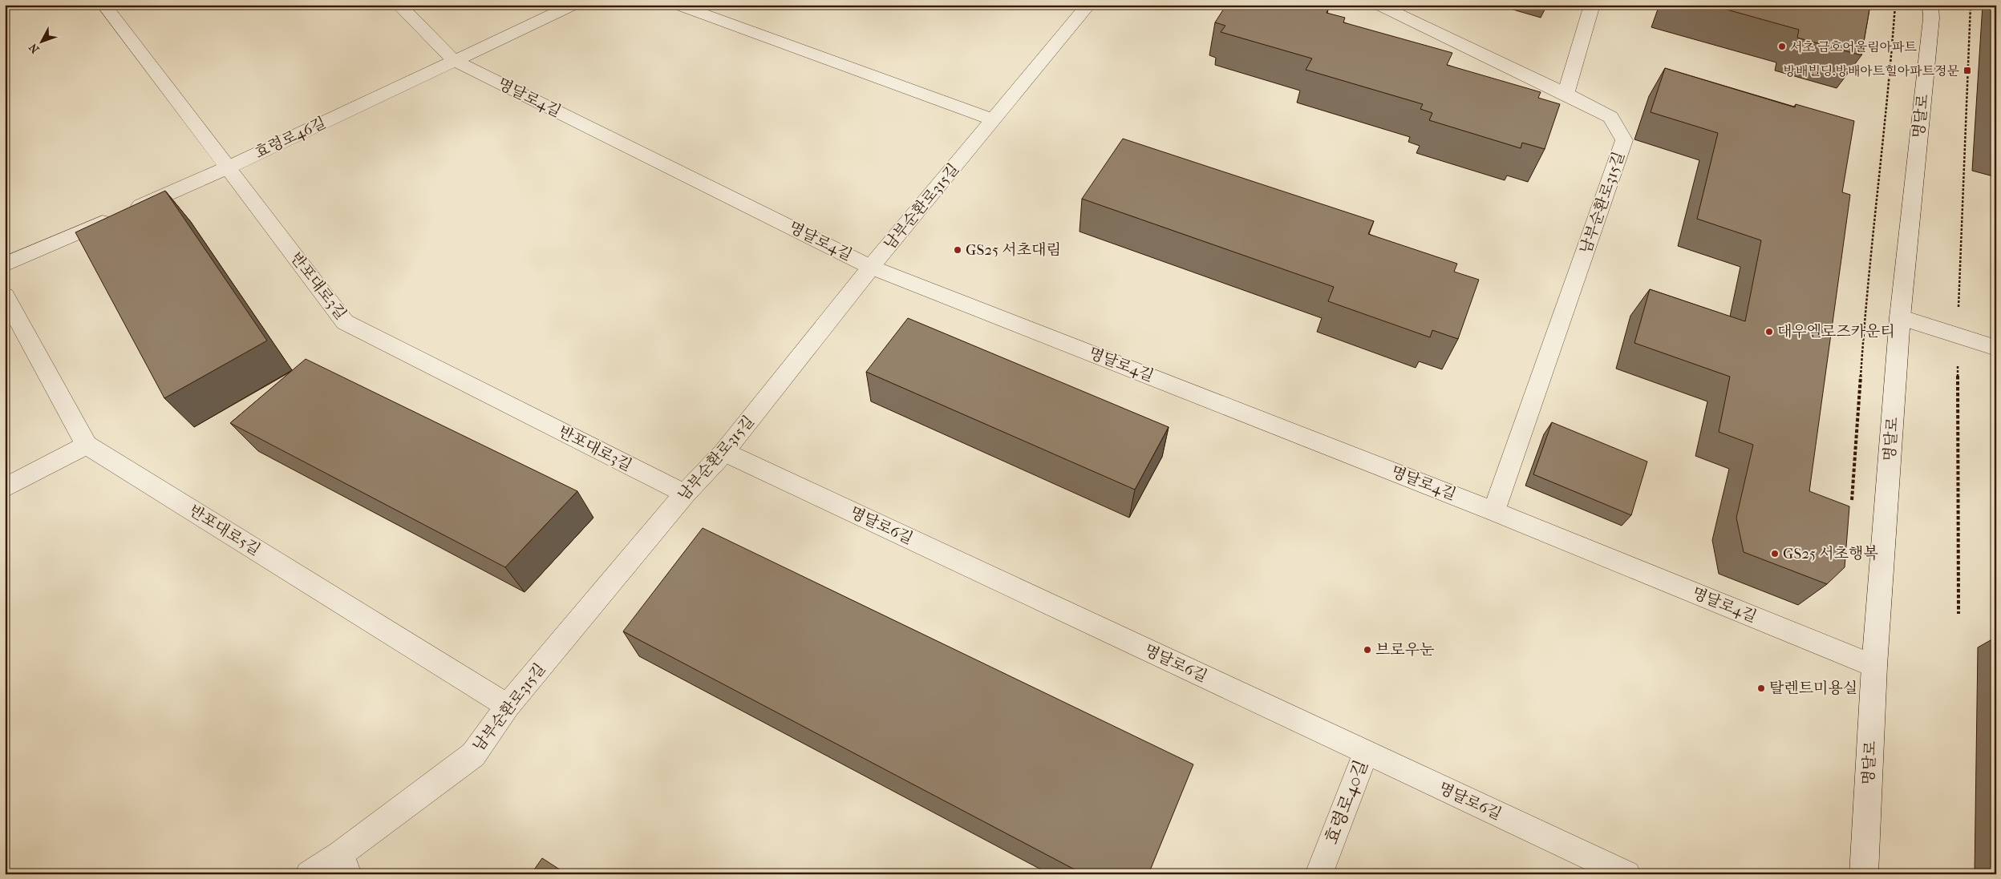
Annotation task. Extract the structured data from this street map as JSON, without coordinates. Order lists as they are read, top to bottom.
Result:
{
  "streets": {
    "street": [
      "명달로4길",
      "명달로",
      "효령로46길",
      "남부순환로315길",
      "반포대로3길",
      "명달로6길",
      "반포대로5길",
      "효령로40길"
    ]
  },
  "crossings": [
    ["명달로4길", "명달로"],
    ["명달로4길", "효령로46길"],
    ["명달로4길", "남부순환로315길"],
    ["효령로46길", "반포대로3길"],
    ["남부순환로315길", "반포대로3길"],
    ["남부순환로315길", "명달로6길"],
    ["남부순환로315길", "반포대로5길"],
    ["명달로6길", "효령로40길"]
  ],
  "places": {
    "other": [
      "서초 금호어울림아파트",
      "GS25 서초대림",
      "대우엘로즈카운티",
      "GS25 서초행복",
      "브로우눈",
      "탈렌트미용실"
    ],
    "transit": ["방배빌딩.방배아트힐아파트정문"]
  },
  "north": "bottom left"
}
